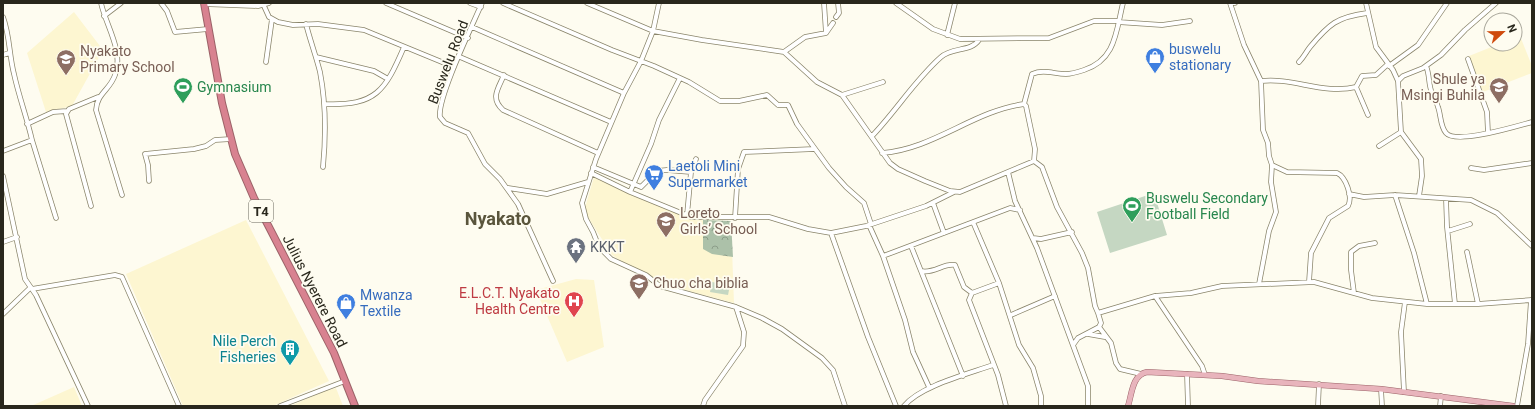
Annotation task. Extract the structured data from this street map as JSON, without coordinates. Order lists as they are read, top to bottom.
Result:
{
  "streets": {
    "highway": ["T4", "Julius Nyerere Road"],
    "street": ["Buswelu Road"]
  },
  "districts": ["Nyakato"],
  "places": {
    "shop": ["buswelu stationary", "Mwanza Textile"],
    "school or university": [
      "Nyakato Primary School",
      "Shule ya Msingi Buhila",
      "Loreto Girls’ School",
      "Chuo cha biblia"
    ],
    "sports": ["Gymnasium", "Buswelu Secondary Football Field"],
    "supermarket": ["Laetoli Mini Supermarket"],
    "temple": ["KKKT"],
    "hospital": ["E.L.C.T. Nyakato Health Centre"],
    "building": ["Nile Perch Fisheries"]
  },
  "north": "right"
}
